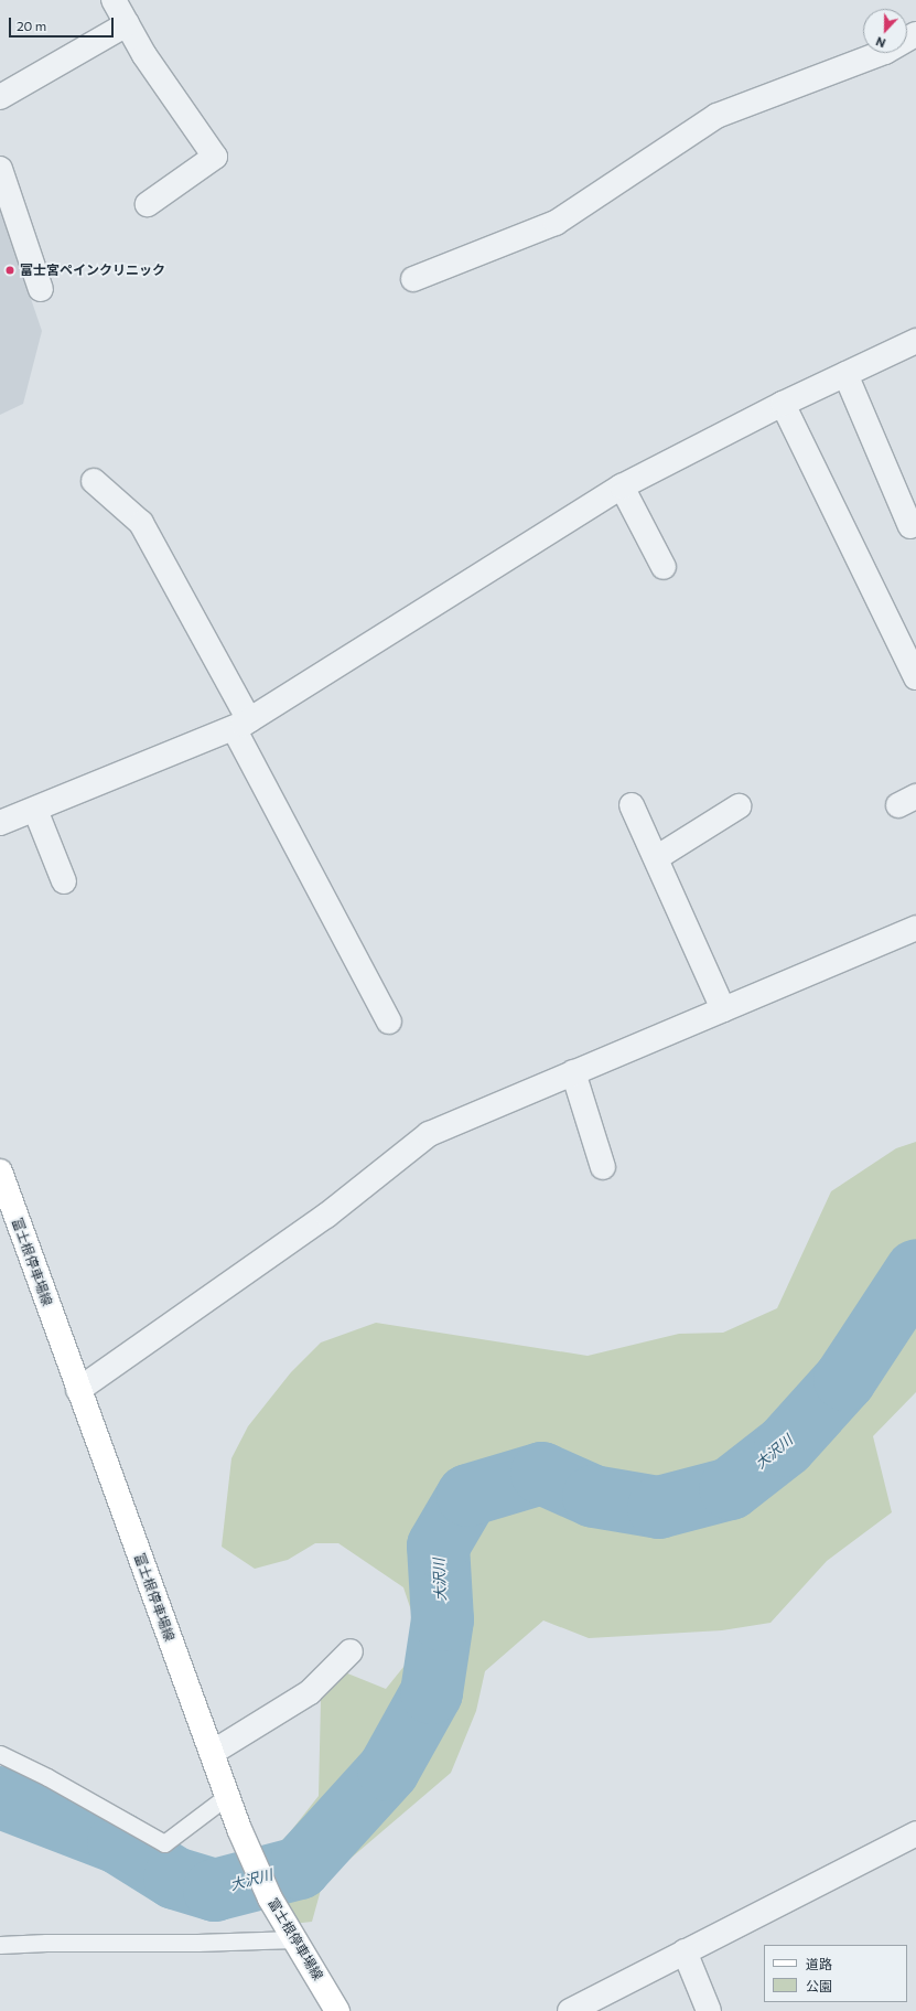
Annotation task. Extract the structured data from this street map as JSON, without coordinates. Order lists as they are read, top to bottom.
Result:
{
  "streets": {
    "main road": ["富士根停車場線"]
  },
  "water": ["大沢川"],
  "places": ["富士宮ペインクリニック"],
  "legend": ["道路", "公園"],
  "scale_bar": "20 m",
  "north": "bottom"
}
